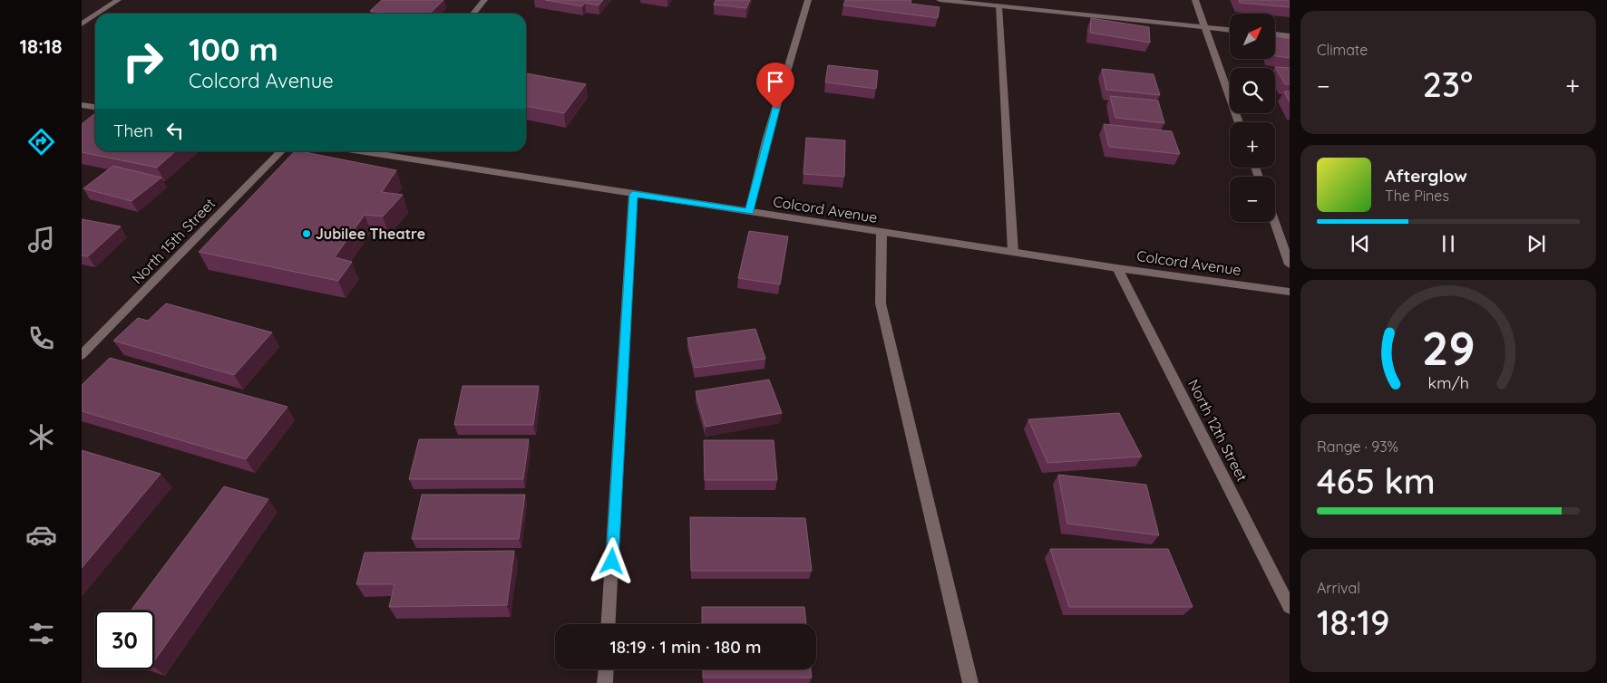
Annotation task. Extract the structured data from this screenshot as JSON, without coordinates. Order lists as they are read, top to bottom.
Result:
{
  "streets": {
    "street": ["Colcord Avenue", "North 15th Street", "North 12th Street"]
  },
  "crossings": [
    ["Colcord Avenue", "North 12th Street"]
  ],
  "places": ["Jubilee Theatre"],
  "north": "top right",
  "page": {
    "tabs": "18:18",
    "tile": [
      "Climate",
      ["Range · 93%", "465 km"],
      ["Arrival", "18:19"]
    ],
    "map_buttons": ["+", "−"],
    "turn": ["100 m", "Colcord Avenue"],
    "heat": ["−", "23°", "+"],
    "then": "Then",
    "song": ["Afterglow", "The Pines"],
    "limit": "30",
    "trip": "18:19 · 1 min · 180 m",
    "gauge": ["29", "km/h"]
  }
}
